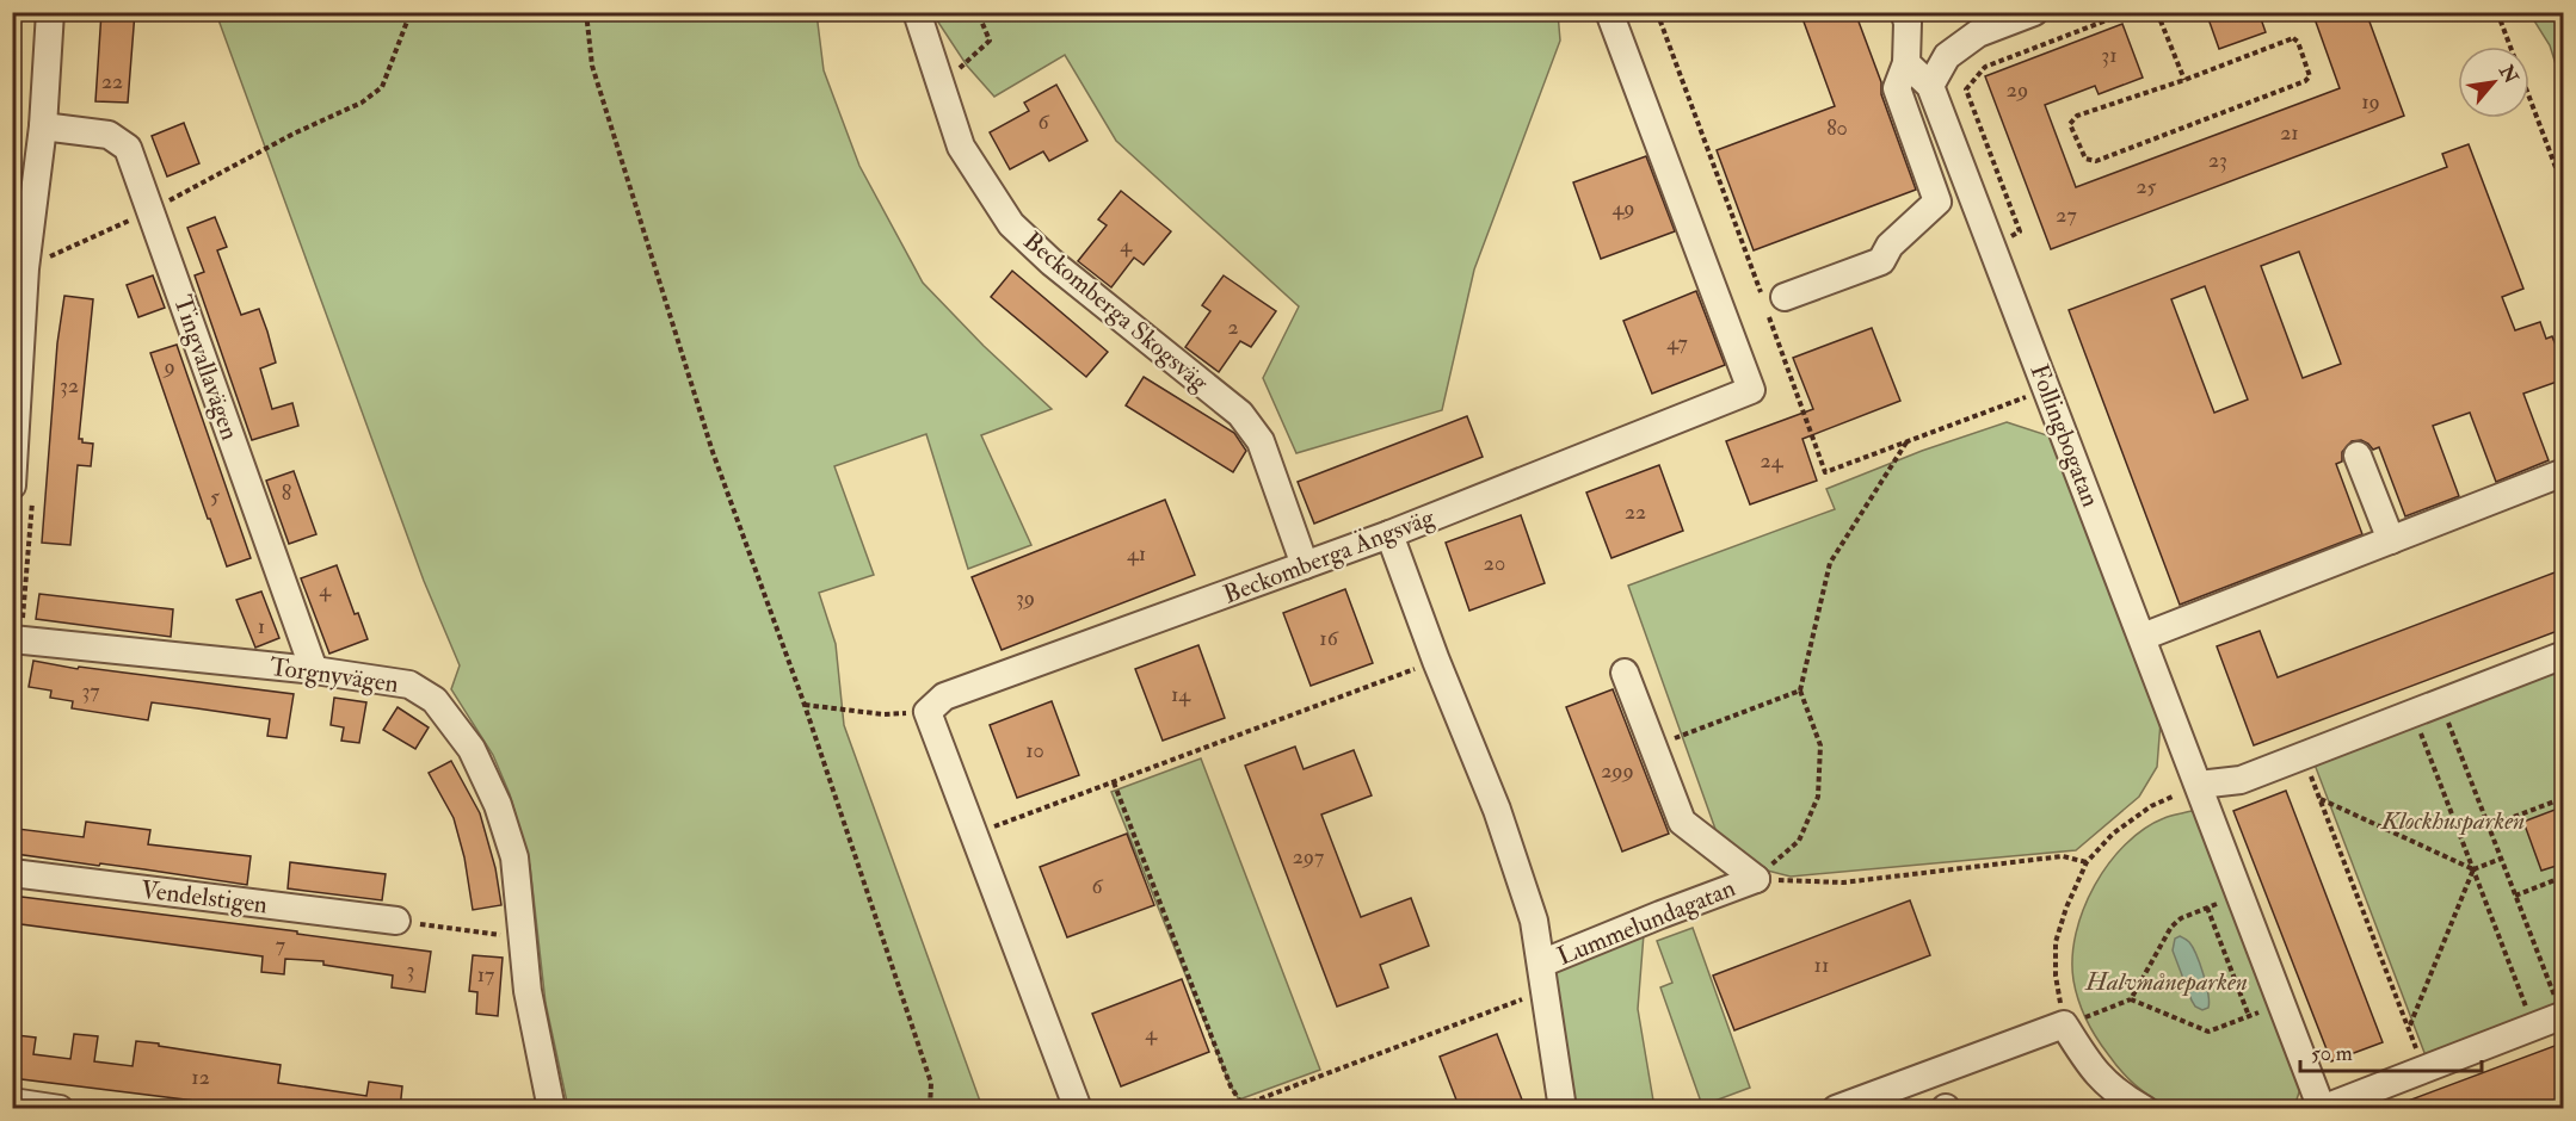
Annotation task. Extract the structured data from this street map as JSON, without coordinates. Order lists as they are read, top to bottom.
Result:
{
  "streets": {
    "street": [
      "Beckomberga Skogsväg",
      "Tingvallavägen",
      "Follingbogatan",
      "Beckomberga Ängsväg",
      "Torgnyvägen",
      "Vendelstigen",
      "Lummelundagatan"
    ]
  },
  "crossings": [
    ["Beckomberga Skogsväg", "Beckomberga Ängsväg"],
    ["Tingvallavägen", "Torgnyvägen"],
    ["Beckomberga Ängsväg", "Lummelundagatan"]
  ],
  "parks": ["Klockhusparken", "Halvmåneparken"],
  "house_numbers": [
    "31",
    "22",
    "29",
    "19",
    "6",
    "80",
    "21",
    "23",
    "25",
    "49",
    "27",
    "4",
    "2",
    "47",
    "9",
    "32",
    "24",
    "8",
    "5",
    "22",
    "41",
    "20",
    "4",
    "39",
    "1",
    "16",
    "37",
    "14",
    "10",
    "299",
    "297",
    "6",
    "7",
    "11",
    "3",
    "17",
    "4",
    "12"
  ],
  "scale_bar": "50 m",
  "north": "top right"
}
